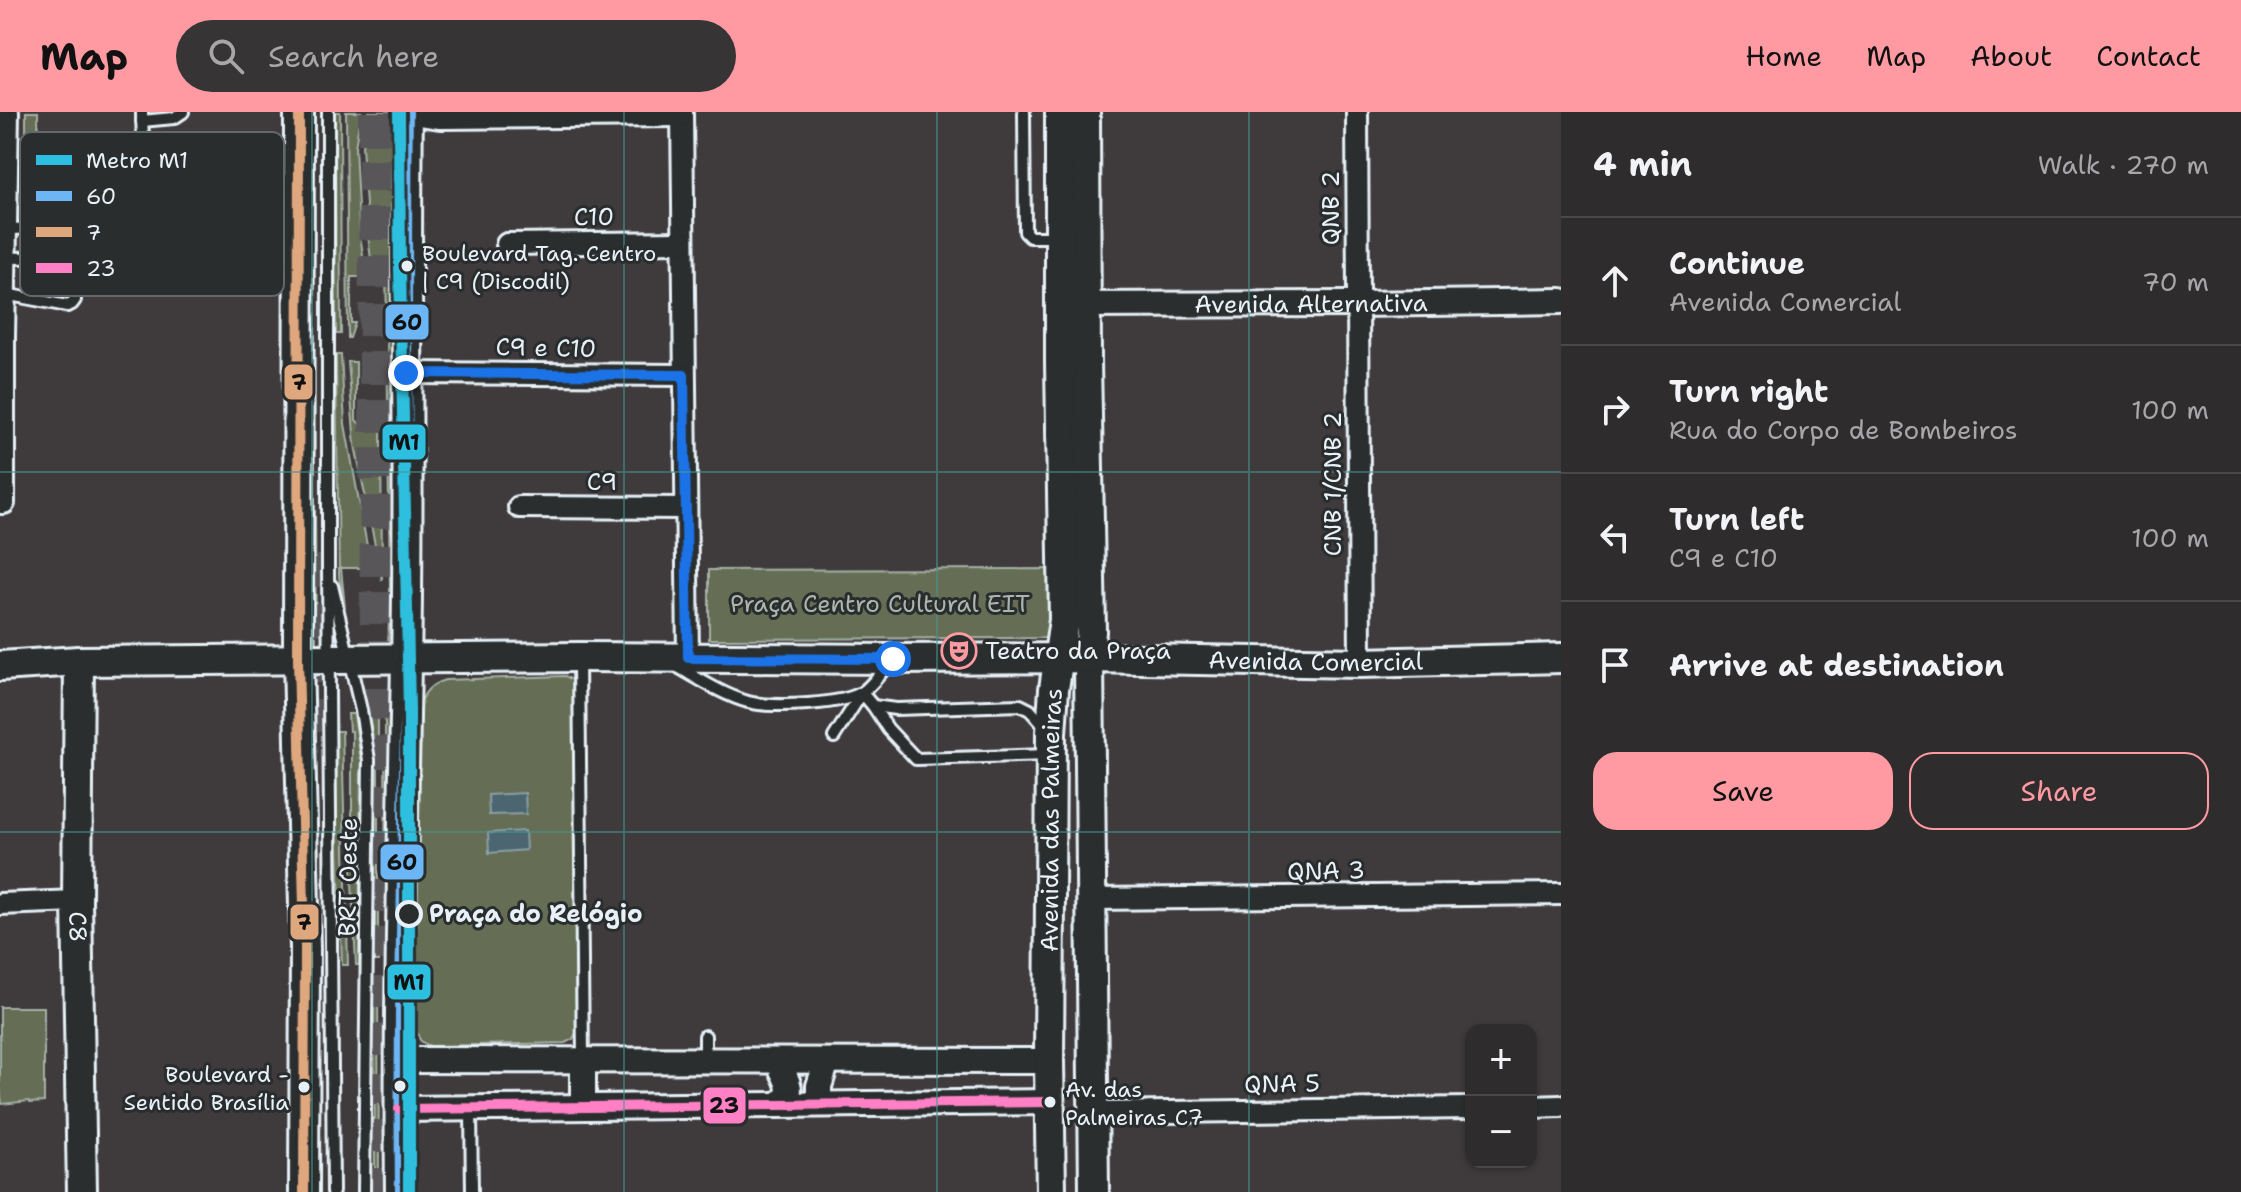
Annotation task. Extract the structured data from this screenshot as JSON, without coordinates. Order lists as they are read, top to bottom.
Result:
{
  "streets": {
    "main road": ["Avenida Comercial", "Avenida das Palmeiras", "C8"],
    "street": [
      "QNB 2",
      "C10",
      "Avenida Alternativa",
      "C9 e C10",
      "C9",
      "CNB 1/CNB 2",
      "QNA 3",
      "QNA 5"
    ],
    "lane": ["BRT Oeste"]
  },
  "crossings": [
    ["QNB 2", "Avenida Alternativa"],
    ["QNB 2", "CNB 1/CNB 2"],
    ["Avenida Alternativa", "CNB 1/CNB 2"],
    ["Avenida Alternativa", "Avenida das Palmeiras"],
    ["CNB 1/CNB 2", "Avenida Comercial"],
    ["Avenida Comercial", "Avenida das Palmeiras"],
    ["Avenida das Palmeiras", "QNA 3"],
    ["Avenida das Palmeiras", "QNA 5"]
  ],
  "parks": ["Praça Centro Cultural EIT"],
  "places": {
    "other": [
      "Boulevard Tag. Centro | C9 (Discodil)",
      "Praça do Relógio",
      "Boulevard - Sentido Brasília",
      "Av. das Palmeiras C7"
    ],
    "theatre": ["Teatro da Praça"]
  },
  "lines": [
    "metro line M1",
    "transit line 60",
    "transit line 7",
    "transit line 23"
  ],
  "legend": [
    "Metro M1",
    "60",
    "7",
    "23"
  ],
  "page": {
    "header": "Map",
    "search": "Search here",
    "nav": [
      "Home",
      "Map",
      "About",
      "Contact"
    ],
    "heading": ["4 min", "Walk · 270 m"],
    "list": [
      ["Continue", "Avenida Comercial", "70 m"],
      ["Turn right", "Rua do Corpo de Bombeiros", "100 m"],
      ["Turn left", "C9 e C10", "100 m"],
      "Arrive at destination"
    ],
    "buttons": ["Save", "Share"],
    "map_buttons": ["+", "−"]
  }
}
